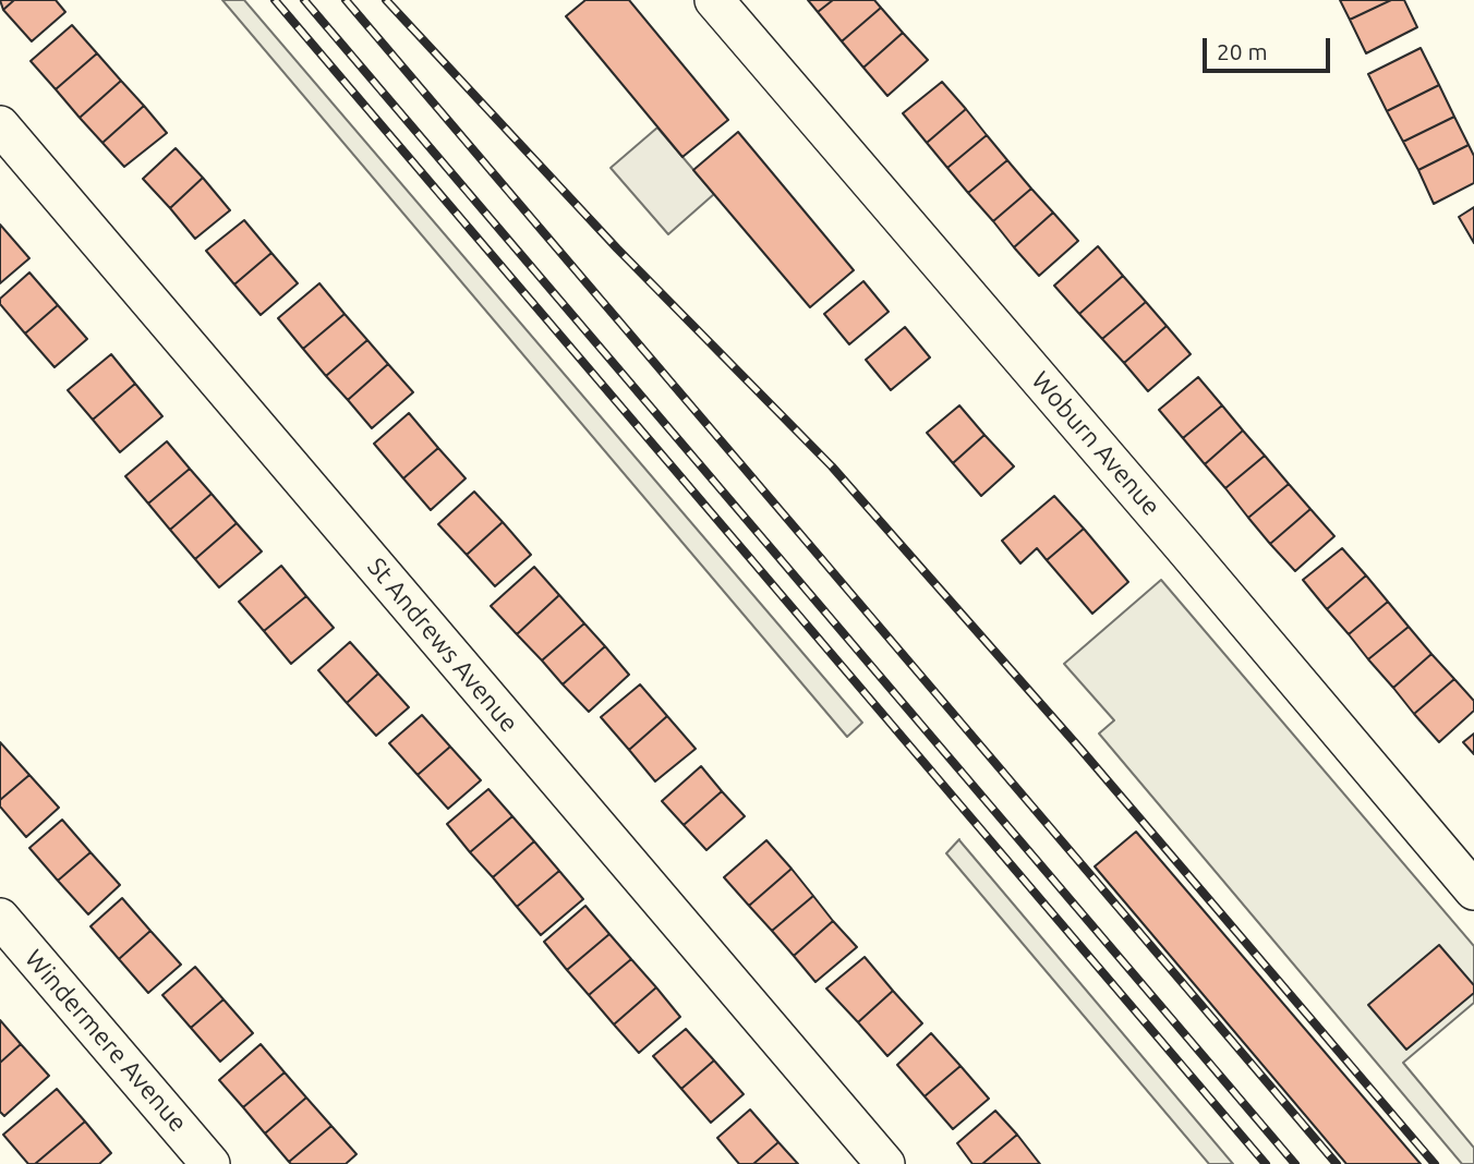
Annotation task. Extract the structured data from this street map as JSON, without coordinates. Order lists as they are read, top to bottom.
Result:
{
  "streets": {
    "street": ["Woburn Avenue", "St Andrews Avenue", "Windermere Avenue"]
  },
  "scale_bar": "20 m"
}
